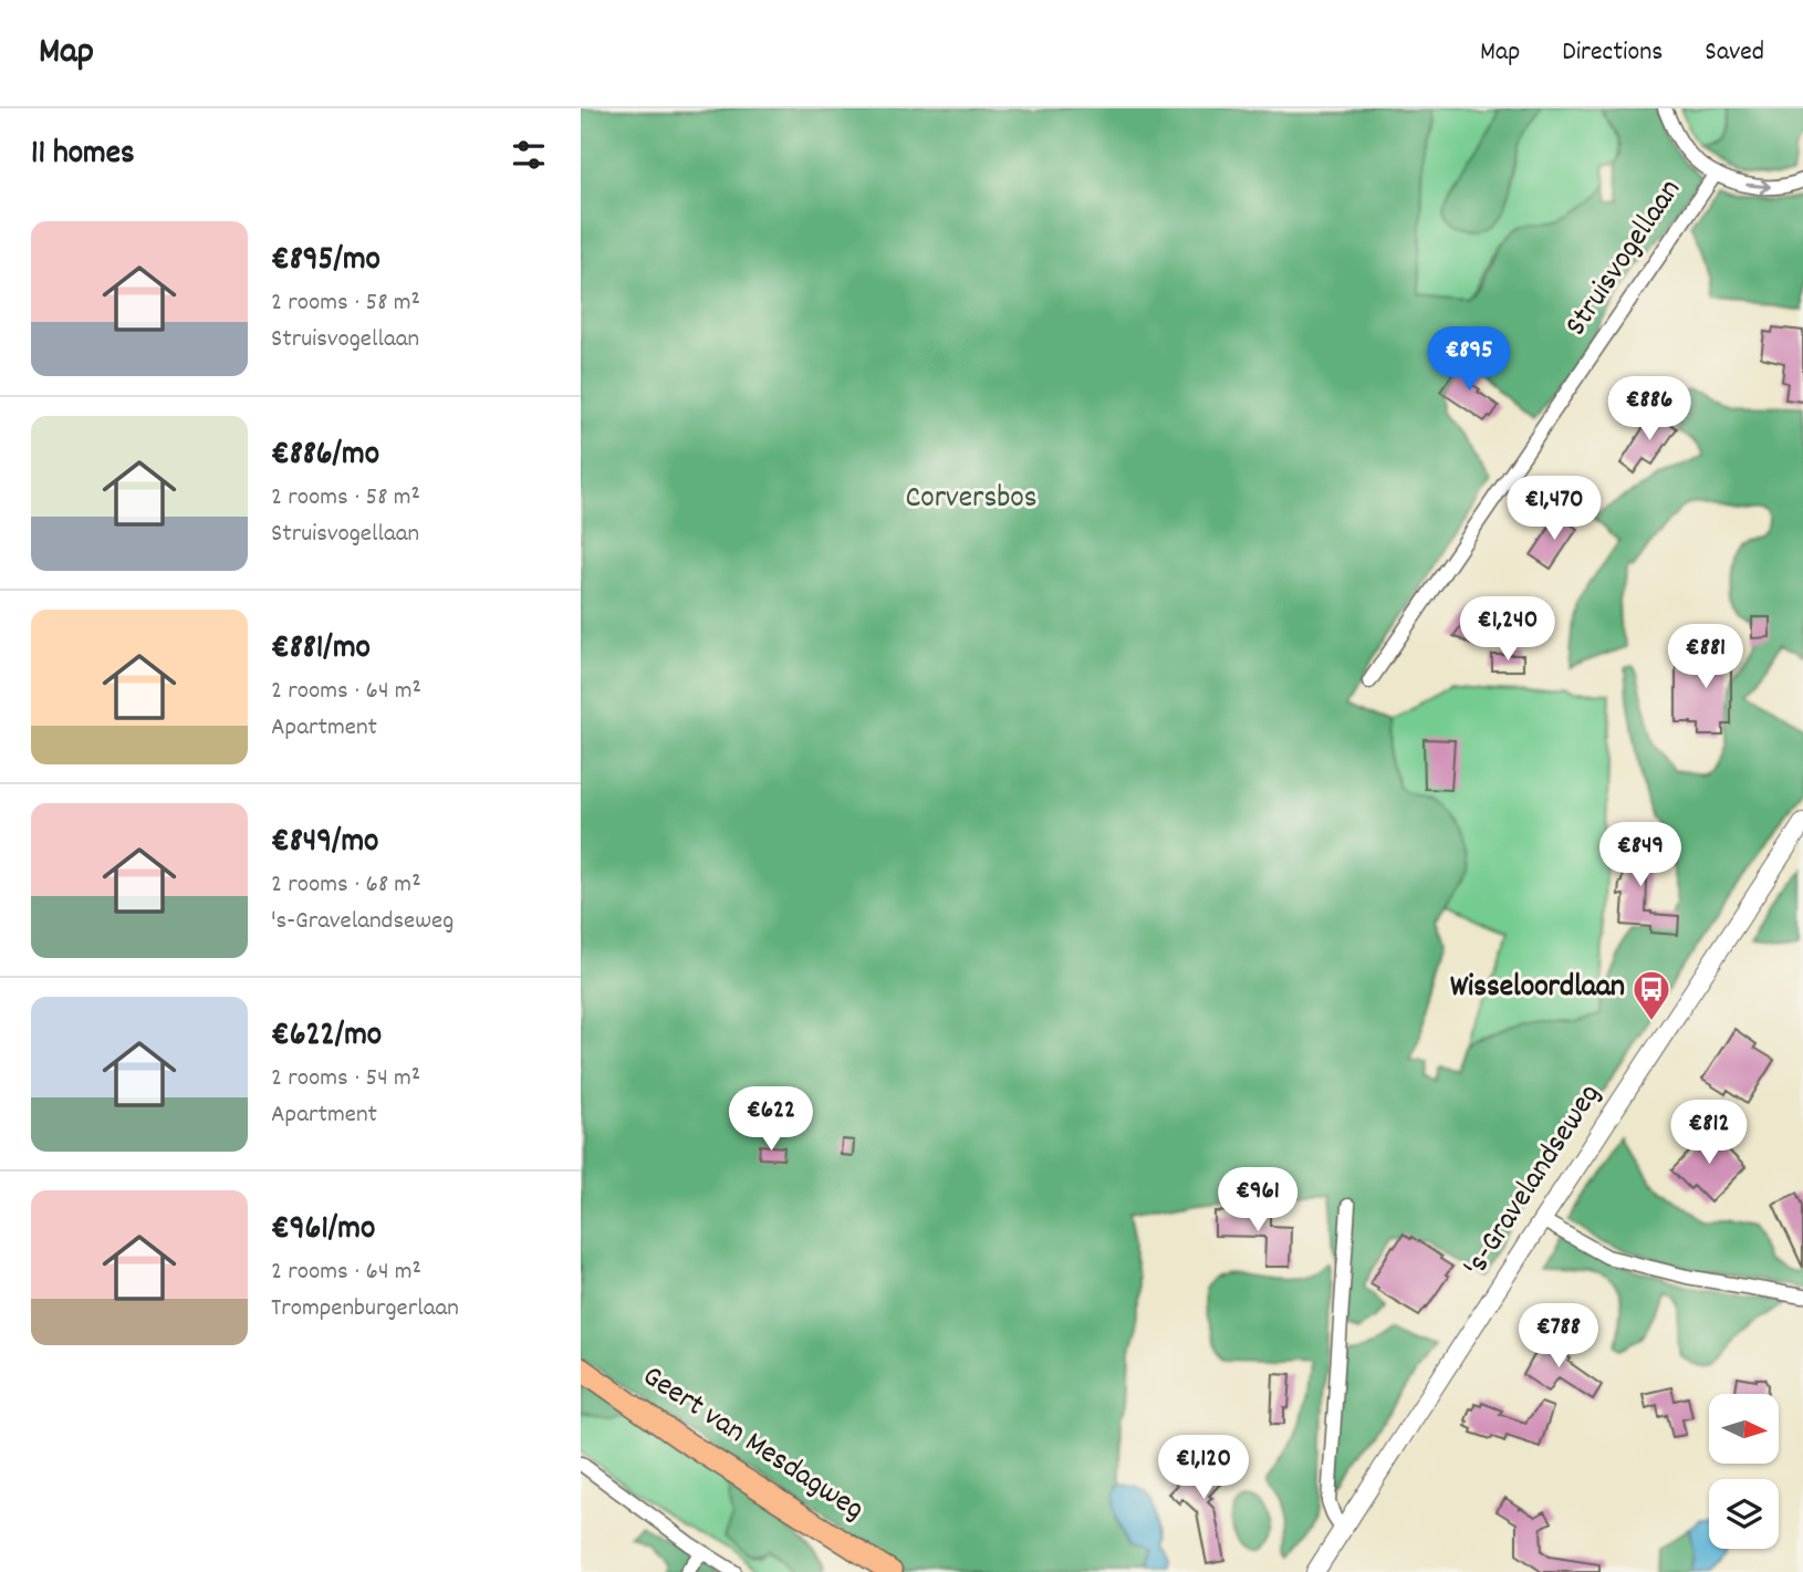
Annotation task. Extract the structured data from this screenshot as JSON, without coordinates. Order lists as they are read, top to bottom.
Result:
{
  "streets": {
    "main road": ["Geert van Mesdagweg"],
    "street": ["Struisvogellaan", "'s-Gravelandseweg"]
  },
  "parks": ["Corversbos"],
  "places": {
    "bus stop": ["Wisseloordlaan"]
  },
  "north": "right",
  "page": {
    "header": "Map",
    "nav": ["Map", "Directions", "Saved"],
    "heading": "11 homes",
    "list": [
      {
        "name": "€895/mo",
        "note": "2 rooms · 58 m² · Struisvogellaan"
      },
      {
        "name": "€886/mo",
        "note": "2 rooms · 58 m² · Struisvogellaan"
      },
      {
        "name": "€881/mo",
        "note": "2 rooms · 64 m² · Apartment"
      },
      {
        "name": "€849/mo",
        "note": "2 rooms · 68 m² · 's-Gravelandseweg"
      },
      {
        "name": "€622/mo",
        "note": "2 rooms · 54 m² · Apartment"
      },
      {
        "name": "€961/mo",
        "note": "2 rooms · 64 m² · Trompenburgerlaan"
      }
    ],
    "price": [
      "€895",
      "€886",
      "€1,470",
      "€1,240",
      "€881",
      "€849",
      "€622",
      "€812",
      "€961",
      "€788",
      "€1,120"
    ]
  }
}
